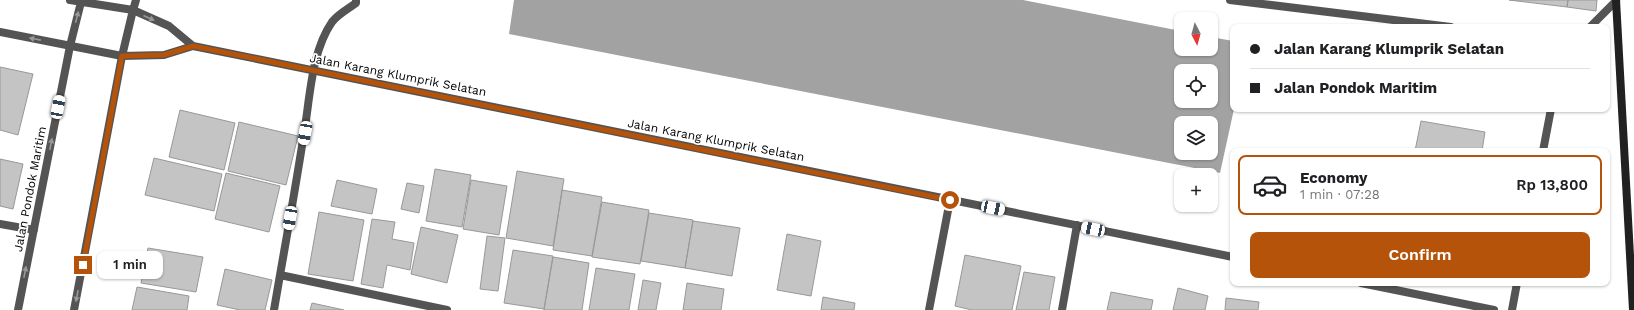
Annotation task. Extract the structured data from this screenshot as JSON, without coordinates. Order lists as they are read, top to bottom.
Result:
{
  "streets": {
    "street": ["Jalan Karang Klumprik Selatan", "Jalan Pondok Maritim"]
  },
  "crossings": [
    ["Jalan Karang Klumprik Selatan", "Jalan Pondok Maritim"]
  ],
  "north": "bottom",
  "page": {
    "map_buttons": "+",
    "banner": ["Jalan Karang Klumprik Selatan", "Jalan Pondok Maritim"],
    "list": [
      {
        "name": "Economy",
        "note": "1 min · 07:28",
        "value": "Rp 13,800"
      }
    ],
    "buttons": "Confirm",
    "bubble": "1 min"
  }
}
